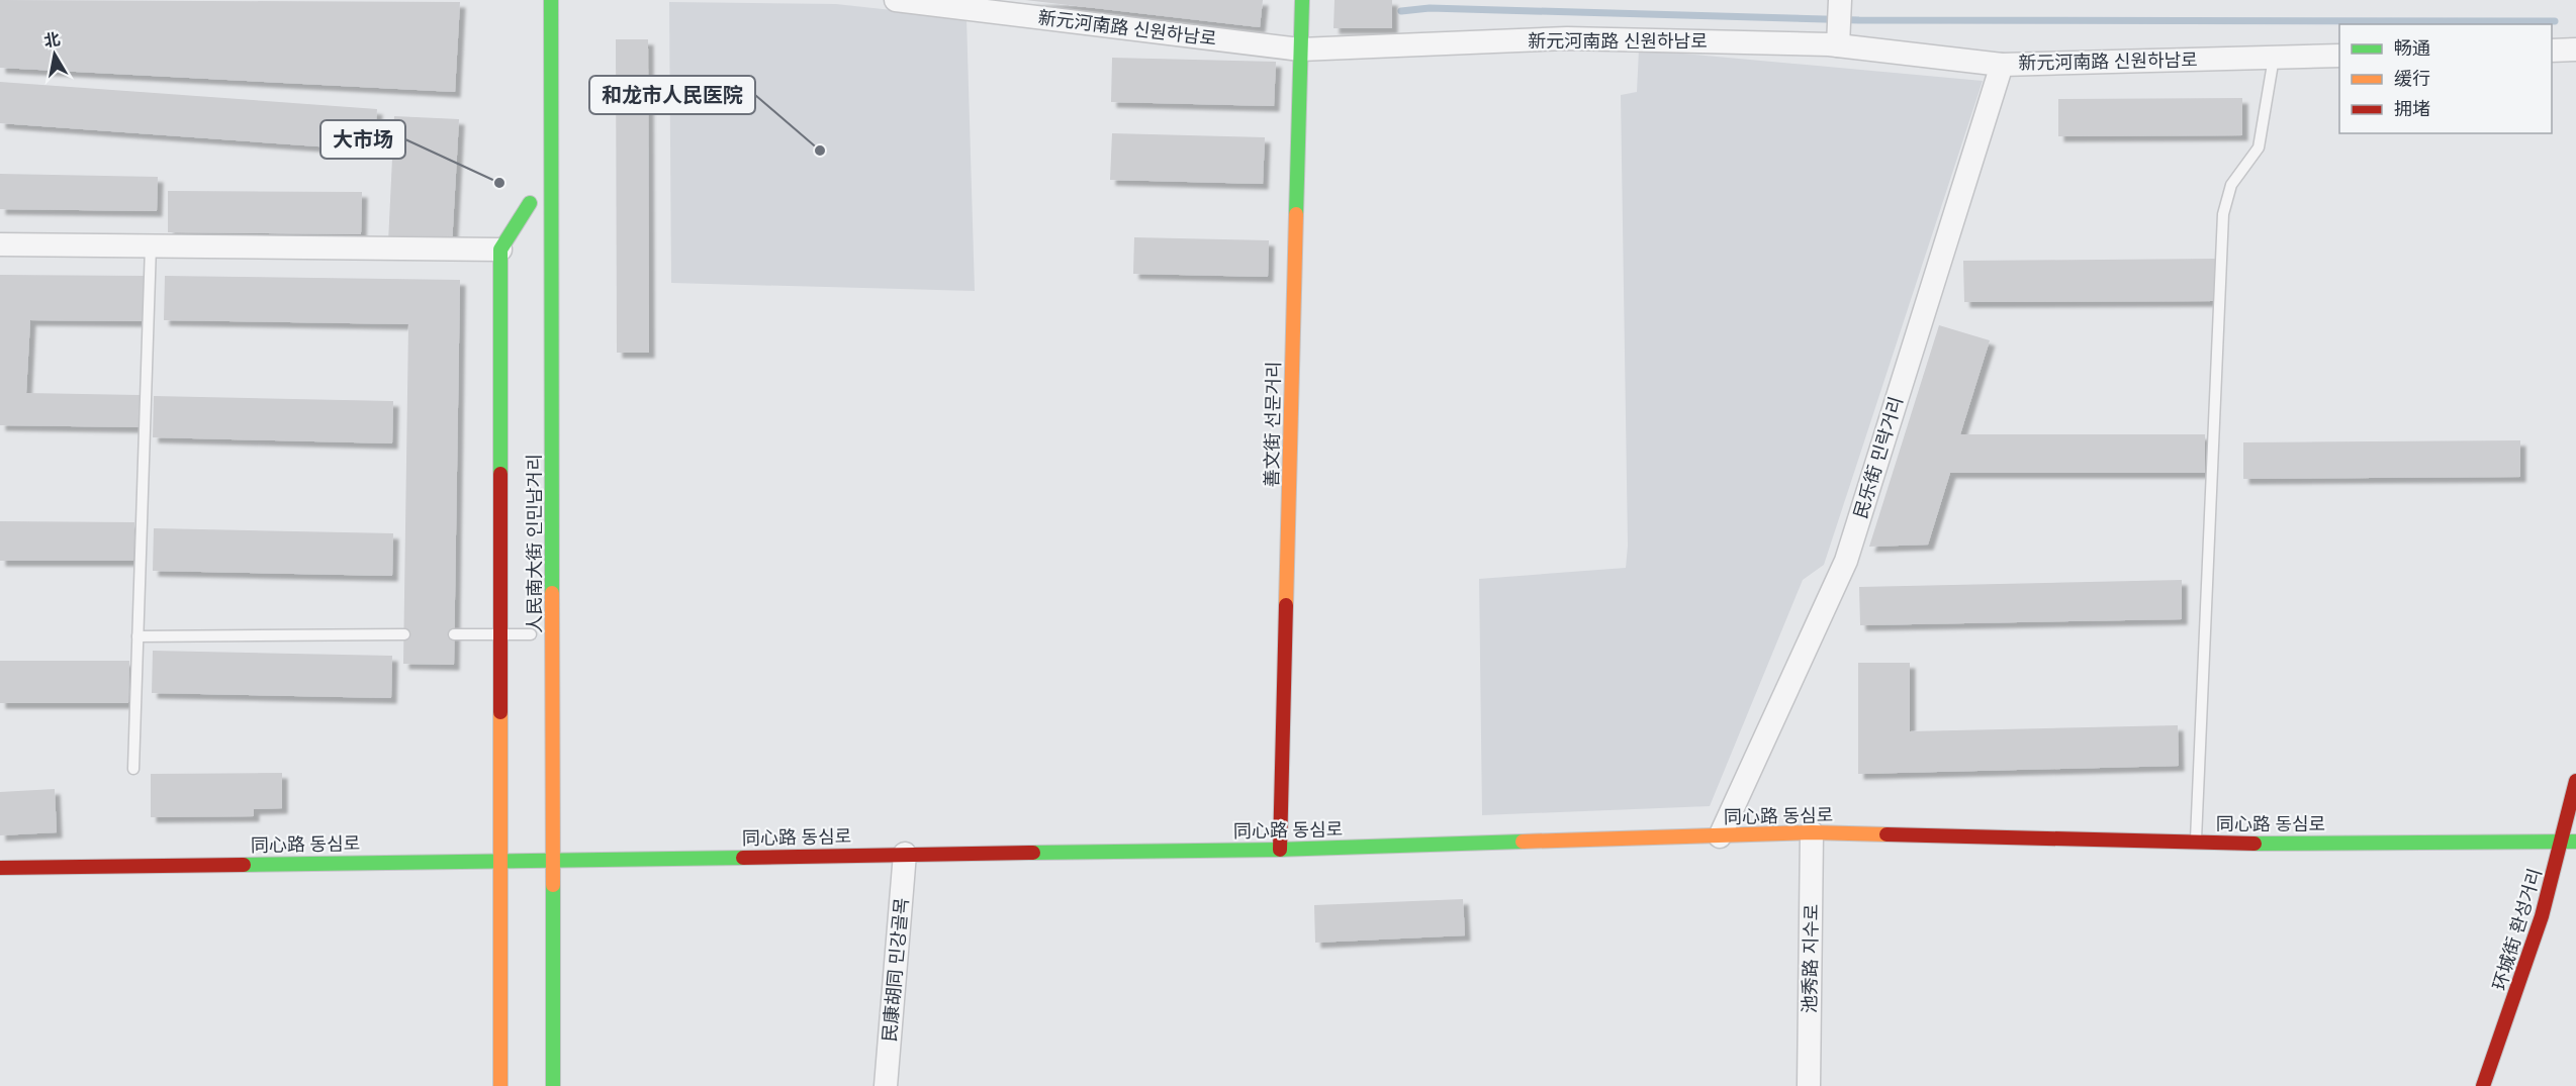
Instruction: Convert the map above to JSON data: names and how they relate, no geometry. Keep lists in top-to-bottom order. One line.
{"streets":{"main road":["善文街 선문거리","人民南大街 인민남거리","同心路 동심로","环城街 환성거리"],"street":["新元河南路 신원하남로","民乐街 민락거리","池秀路 지수로","民康胡同 민강골목"]},"crossings":[["新元河南路 신원하남로","善文街 선문거리"],["新元河南路 신원하남로","民乐街 민락거리"],["善文街 선문거리","同心路 동심로"],["民乐街 민락거리","同心路 동심로"],["人民南大街 인민남거리","同心路 동심로"],["同心路 동심로","环城街 환성거리"],["同心路 동심로","池秀路 지수로"],["同心路 동심로","民康胡同 민강골목"]],"places":["和龙市人民医院","大市场"],"legend":["畅通","缓行","拥堵"],"north":"top"}
